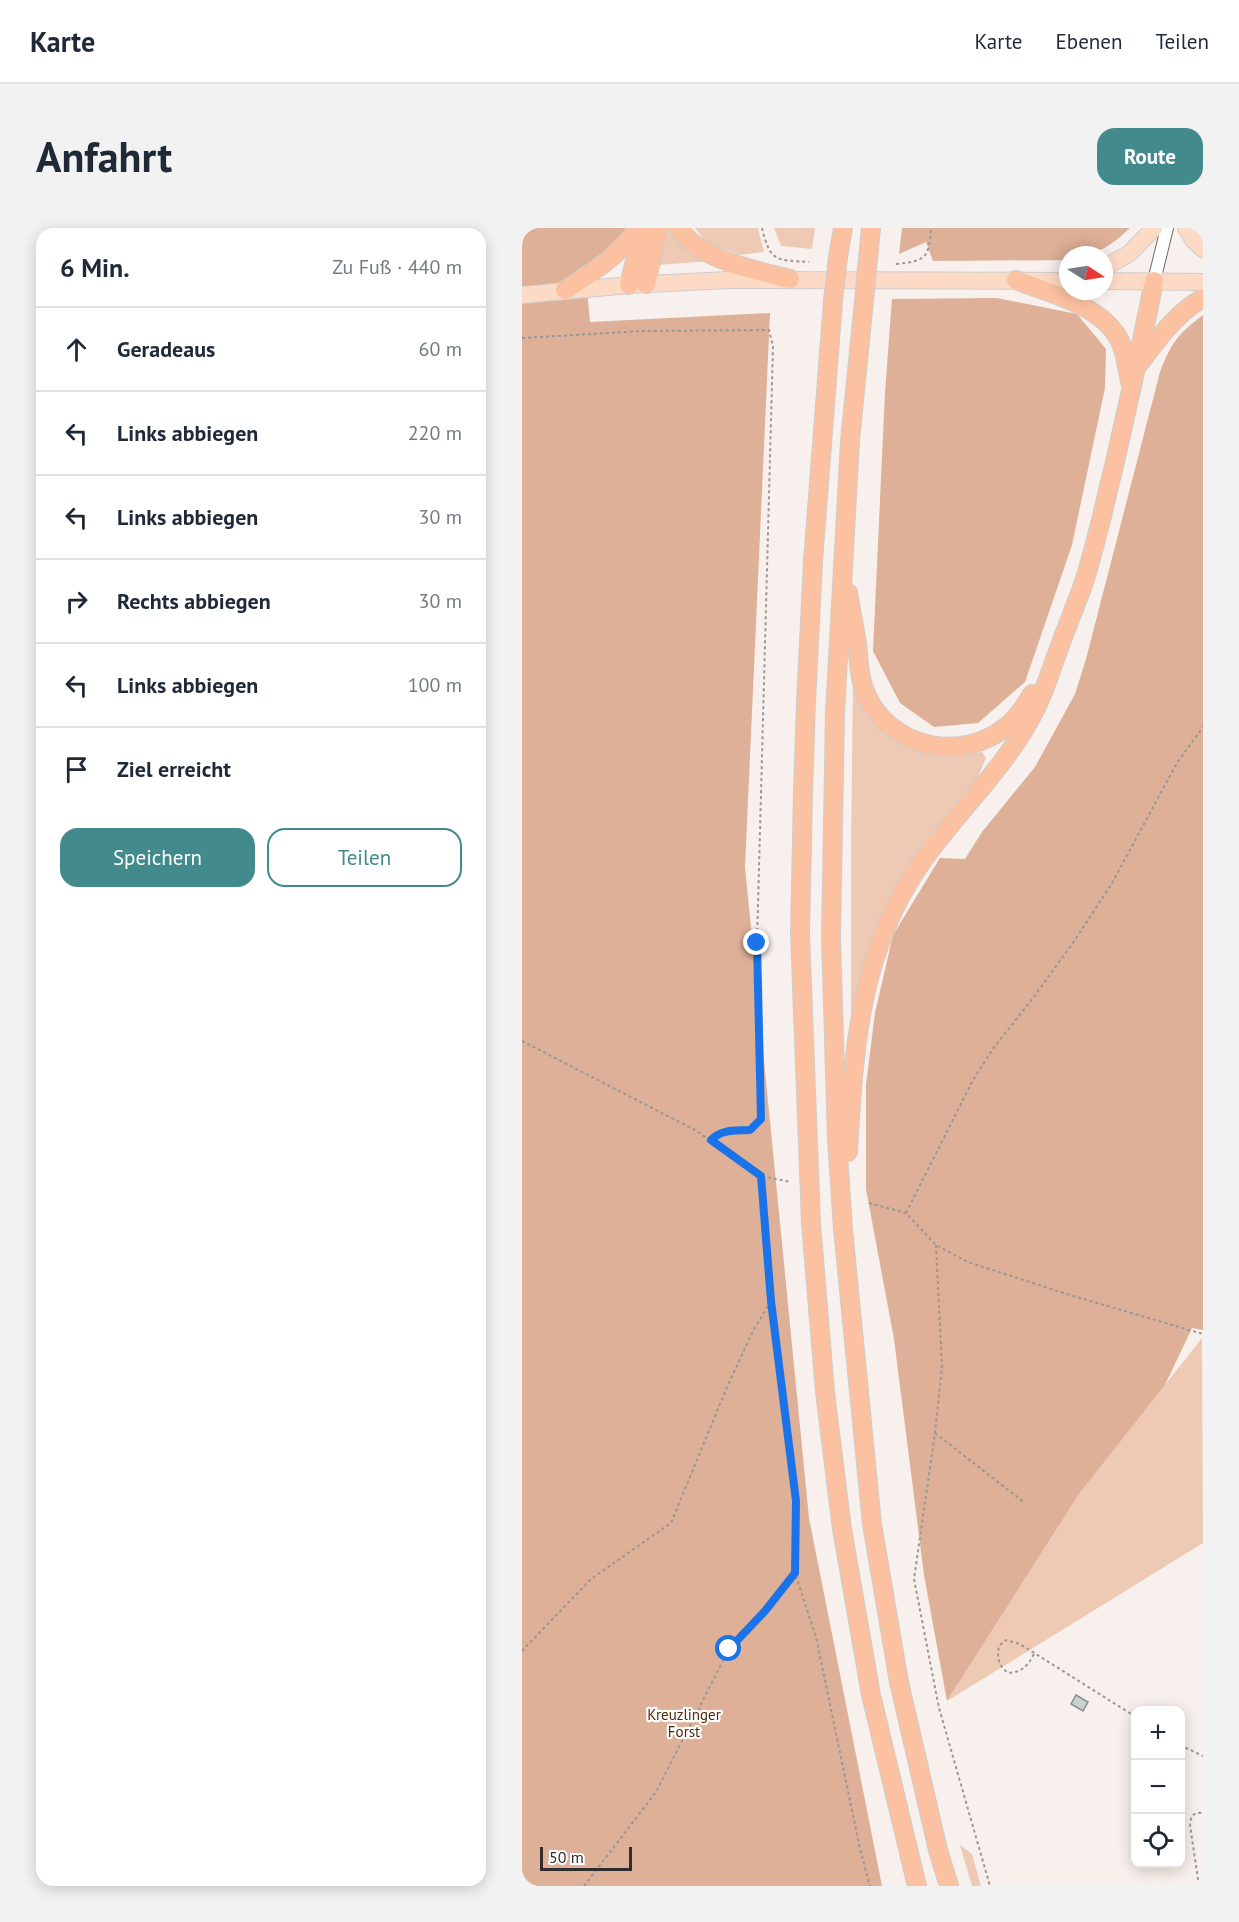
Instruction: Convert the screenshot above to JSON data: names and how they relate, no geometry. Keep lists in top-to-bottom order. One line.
{"parks":["Kreuzlinger Forst"],"scale_bar":"50 m","north":"right","page":{"header":"Karte","nav":["Karte","Ebenen","Teilen"],"buttons":["Route",["Speichern","Teilen"]],"title":"Anfahrt","heading":["6 Min.","Zu Fuß · 440 m"],"list":[["Geradeaus","60 m"],["Links abbiegen","220 m"],["Links abbiegen","30 m"],["Rechts abbiegen","30 m"],["Links abbiegen","100 m"],"Ziel erreicht"],"map_buttons":["+","−"],"scale":"50 m"}}
